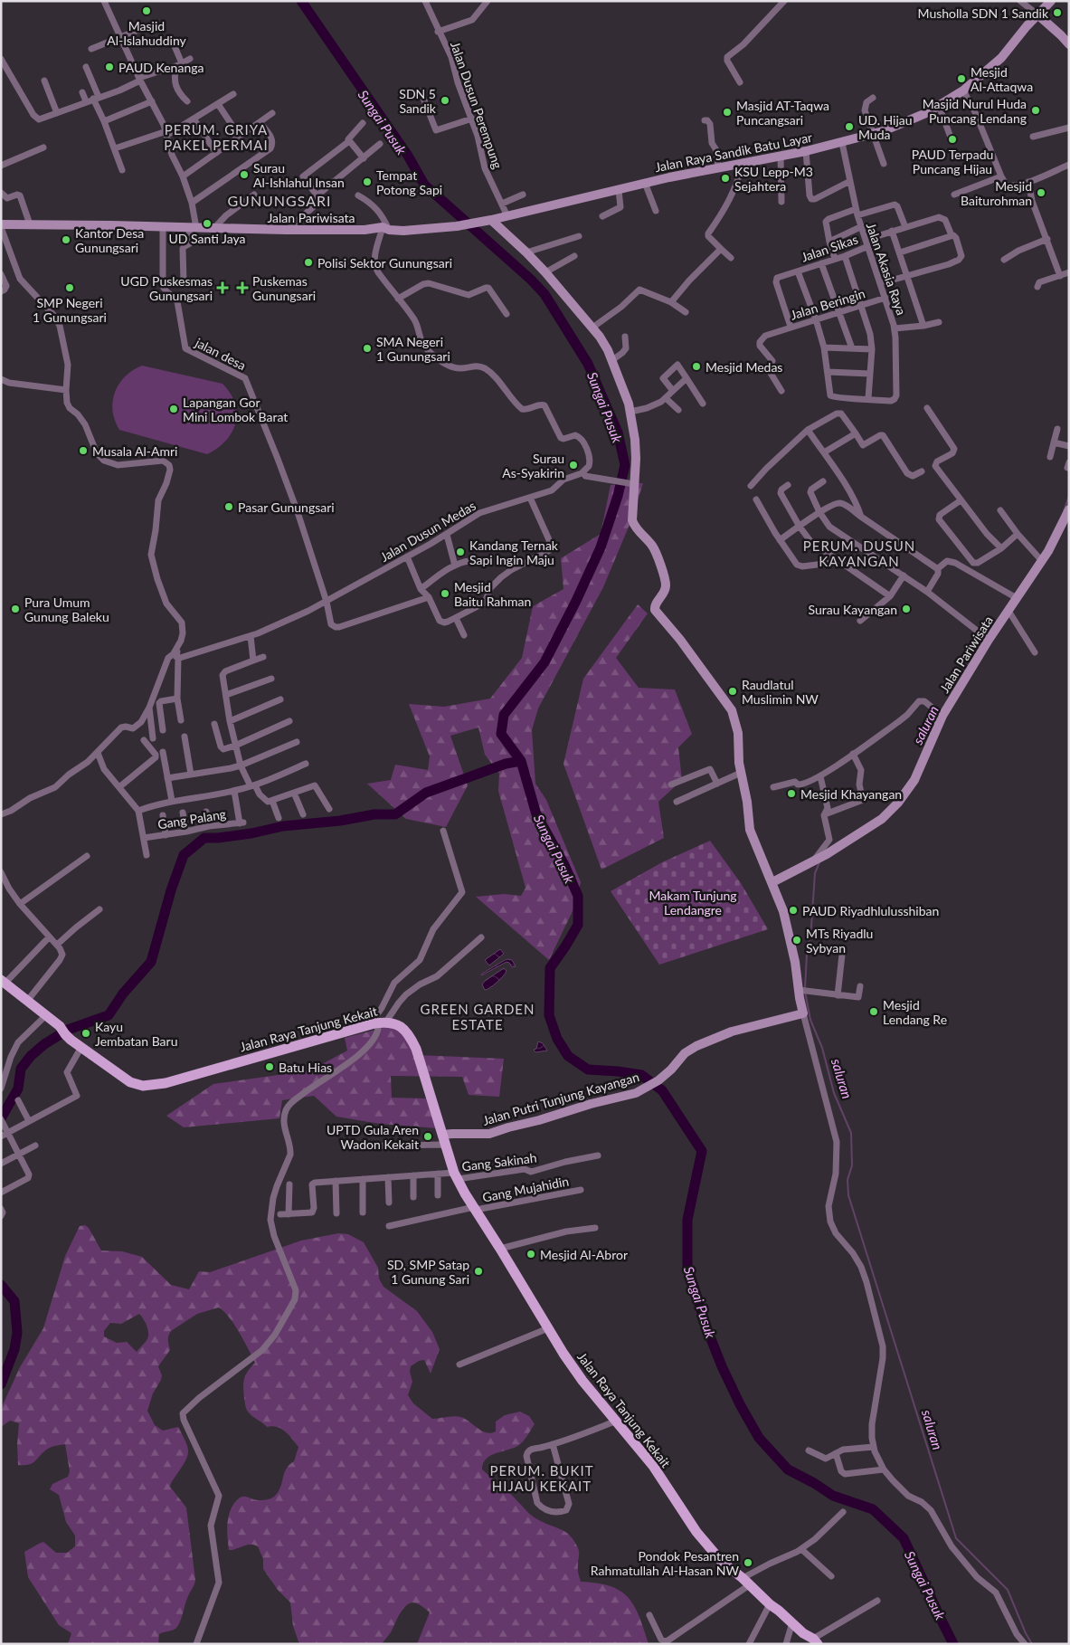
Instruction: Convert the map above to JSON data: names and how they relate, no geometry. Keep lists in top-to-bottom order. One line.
{"streets":{"main road":["Jalan Raya Tanjung Kekait"],"street":["Jalan Dusun Perempung","Jalan Raya Sandik Batu Layar","Jalan Pariwisata","Jalan Sikas","Jalan Akasia Raya","Jalan Beringin","jalan desa","Jalan Dusun Medas","Gang Palang","Jalan Putri Tunjung Kayangan","Gang Sakinah","Gang Mujahidin"]},"crossings":[["Jalan Dusun Perempung","Jalan Raya Sandik Batu Layar"],["Jalan Raya Sandik Batu Layar","Jalan Pariwisata"],["Jalan Raya Sandik Batu Layar","Jalan Akasia Raya"],["Jalan Pariwisata","jalan desa"],["Jalan Sikas","Jalan Akasia Raya"],["Jalan Sikas","Jalan Beringin"],["Jalan Akasia Raya","Jalan Beringin"],["jalan desa","Jalan Dusun Medas"],["Jalan Raya Tanjung Kekait","Jalan Putri Tunjung Kayangan"],["Jalan Raya Tanjung Kekait","Gang Sakinah"],["Jalan Raya Tanjung Kekait","Gang Mujahidin"]],"districts":["PERUM. GRIYA PAKEL PERMAI","GUNUNGSARI","PERUM. DUSUN KAYANGAN","GREEN GARDEN ESTATE","PERUM. BUKIT HIJAU KEKAIT"],"water":["Sungai Pusuk","saluran"],"parks":["Makam Tunjung Lendangre"],"places":{"other":["Masjid Al-Islahuddiny","Musholla SDN 1 Sandik","PAUD Kenanga","Mesjid Al-Attaqwa","SDN 5 Sandik","Masjid Nurul Huda Puncang Lendang","Masjid AT-Taqwa Puncangsari","UD. Hijau Muda","PAUD Terpadu Puncang Hijau","Surau Al-Ishlahul Insan","KSU Lepp-M3 Sejahtera","Tempat Potong Sapi","Mesjid Baiturohman","UD Santi Jaya","Kantor Desa Gunungsari","Polisi Sektor Gunungsari","SMP Negeri 1 Gunungsari","SMA Negeri 1 Gunungsari","Mesjid Medas","Lapangan Gor Mini Lombok Barat","Musala Al-Amri","Surau As-Syakirin","Pasar Gunungsari","Kandang Ternak Sapi Ingin Maju","Mesjid Baitu Rahman","Pura Umum Gunung Baleku","Surau Kayangan","Raudlatul Muslimin NW","Mesjid Khayangan","PAUD Riyadhlulusshiban","MTs Riyadlu Sybyan","Mesjid Lendang Re","Kayu Jembatan Baru","Batu Hias","UPTD Gula Aren Wadon Kekait","Mesjid Al-Abror","SD, SMP Satap 1 Gunung Sari","Pondok Pesantren Rahmatullah Al-Hasan NW"],"health":["UGD Puskesmas Gunungsari","Puskemas Gunungsari"]}}
